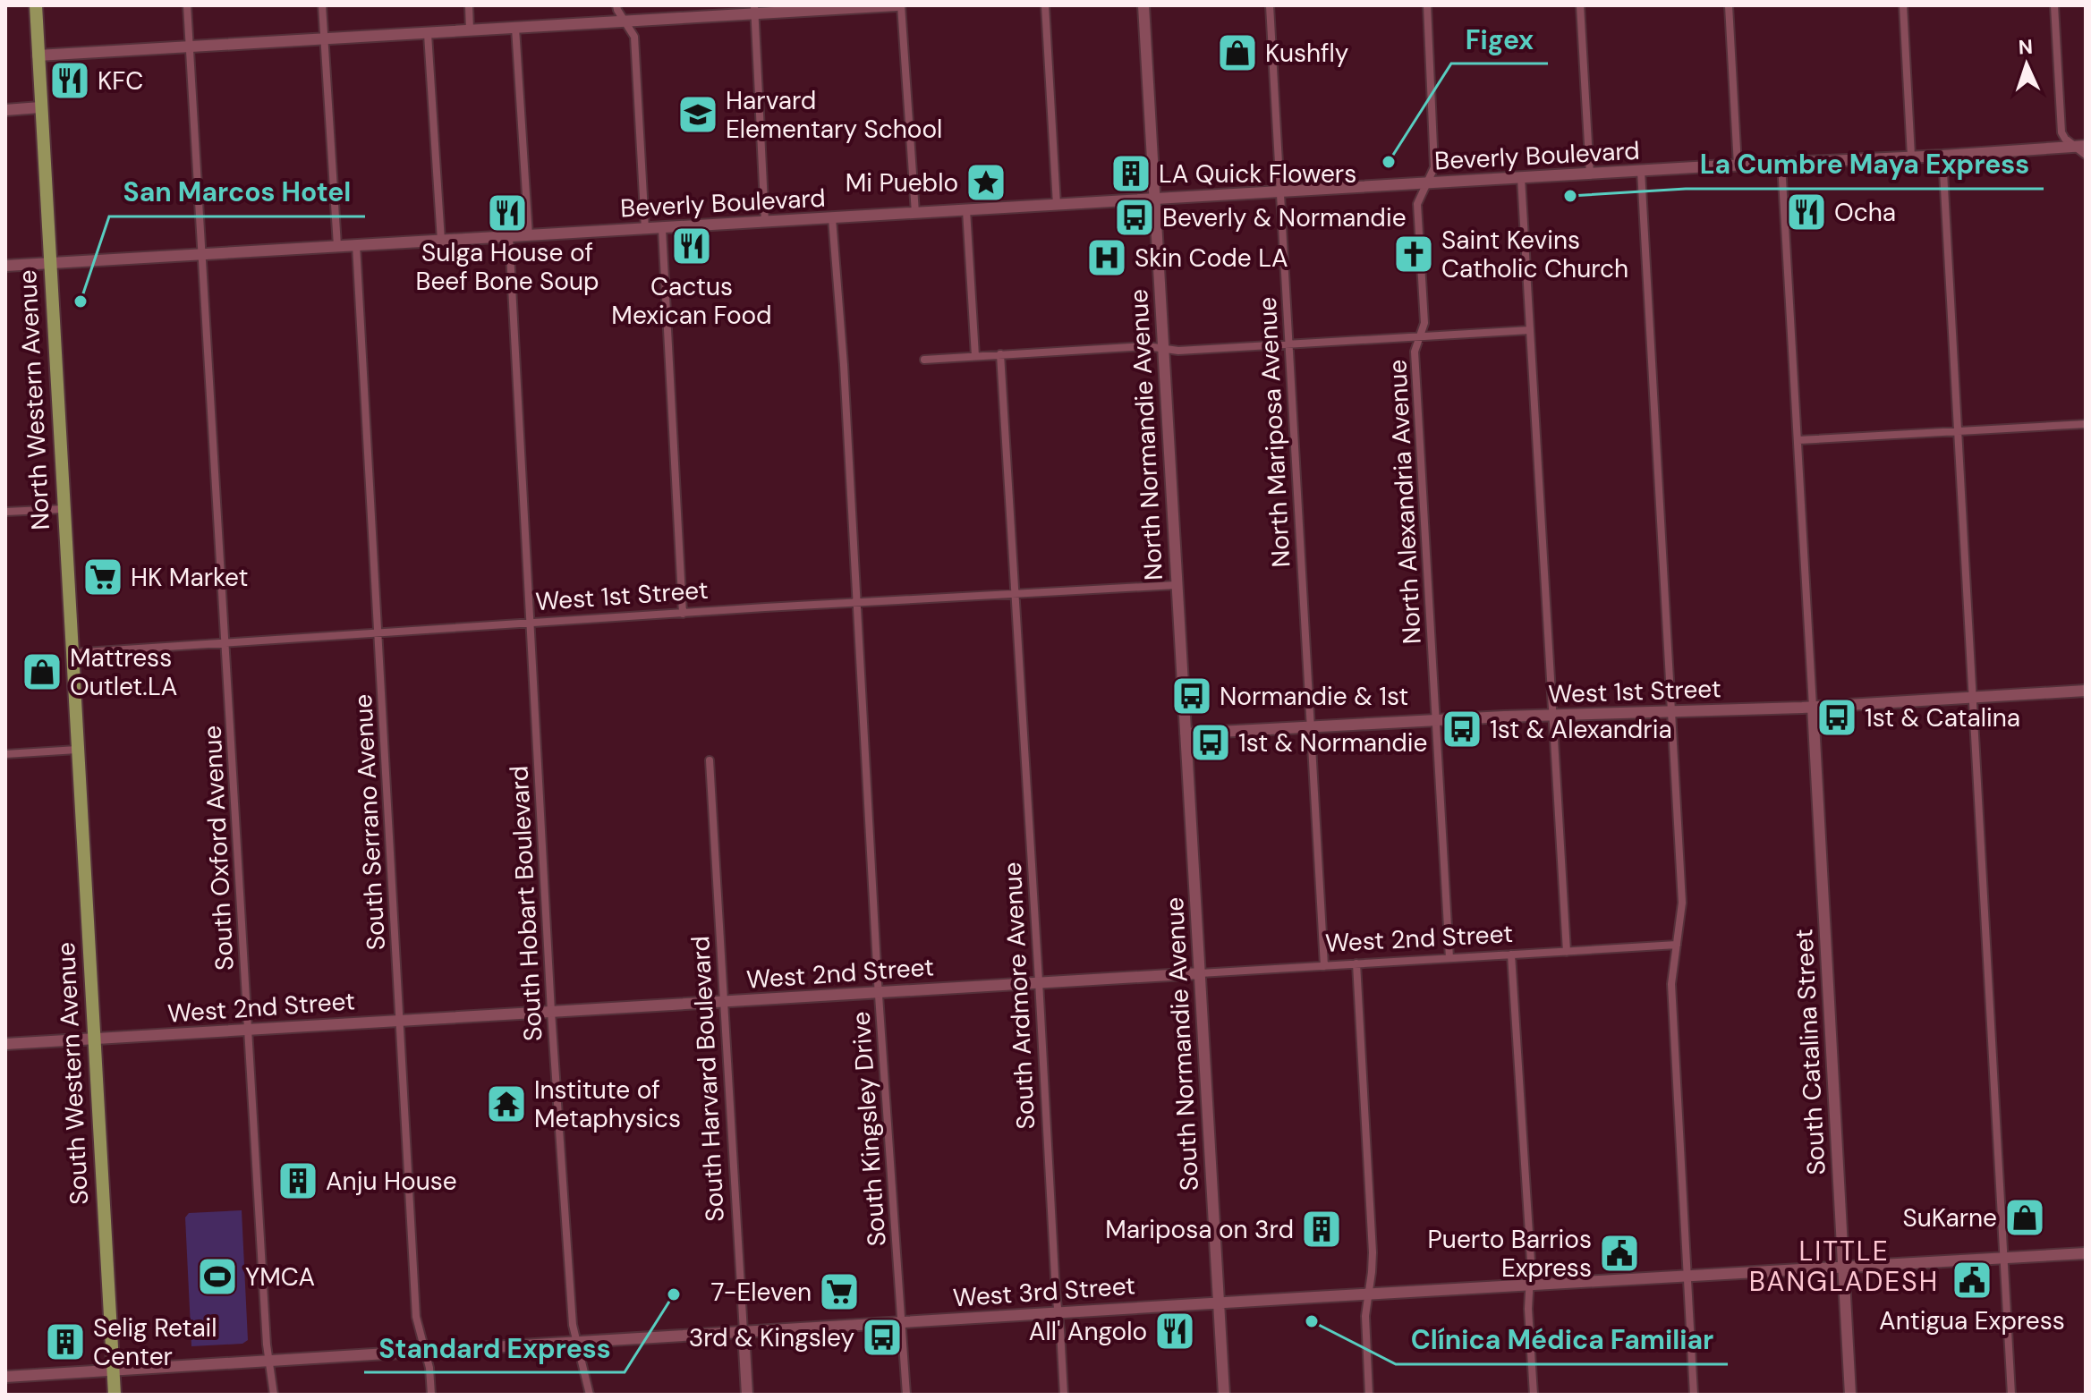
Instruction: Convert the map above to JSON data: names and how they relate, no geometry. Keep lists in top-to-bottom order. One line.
{"streets":{"main road":["Beverly Boulevard","North Western Avenue","North Normandie Avenue","West 1st Street","West 2nd Street","South Normandie Avenue","South Catalina Street","South Western Avenue","South Harvard Boulevard","West 3rd Street"],"street":["North Mariposa Avenue","North Alexandria Avenue","South Serrano Avenue","South Oxford Avenue","South Hobart Boulevard","South Ardmore Avenue","South Kingsley Drive"]},"crossings":[["Beverly Boulevard","North Western Avenue"],["Beverly Boulevard","North Mariposa Avenue"],["Beverly Boulevard","North Normandie Avenue"],["Beverly Boulevard","North Alexandria Avenue"],["Beverly Boulevard","South Serrano Avenue"],["Beverly Boulevard","South Oxford Avenue"],["Beverly Boulevard","South Hobart Boulevard"],["Beverly Boulevard","South Kingsley Drive"],["North Western Avenue","West 1st Street"],["North Western Avenue","South Western Avenue"],["North Mariposa Avenue","West 1st Street"],["North Mariposa Avenue","West 2nd Street"],["North Normandie Avenue","West 1st Street"],["North Normandie Avenue","South Normandie Avenue"],["North Alexandria Avenue","West 1st Street"],["North Alexandria Avenue","West 2nd Street"],["West 1st Street","South Serrano Avenue"],["West 1st Street","South Oxford Avenue"],["West 1st Street","South Hobart Boulevard"],["West 1st Street","South Ardmore Avenue"],["West 1st Street","South Normandie Avenue"],["West 1st Street","South Catalina Street"],["West 1st Street","South Kingsley Drive"],["South Serrano Avenue","West 2nd Street"],["South Serrano Avenue","West 3rd Street"],["South Oxford Avenue","West 2nd Street"],["South Oxford Avenue","West 3rd Street"],["South Hobart Boulevard","West 2nd Street"],["South Hobart Boulevard","West 3rd Street"],["West 2nd Street","South Ardmore Avenue"],["West 2nd Street","South Normandie Avenue"],["West 2nd Street","South Western Avenue"],["West 2nd Street","South Harvard Boulevard"],["West 2nd Street","South Kingsley Drive"],["South Ardmore Avenue","West 3rd Street"],["South Normandie Avenue","West 3rd Street"],["South Catalina Street","West 3rd Street"],["South Western Avenue","West 3rd Street"],["South Harvard Boulevard","West 3rd Street"],["South Kingsley Drive","West 3rd Street"]],"districts":["LITTLE BANGLADESH"],"places":{"shop":["Kushfly","Mattress Outlet.LA","SuKarne"],"restaurant":["KFC","Ocha","Sulga House of Beef Bone Soup","Cactus Mexican Food","All' Angolo"],"school or university":["Harvard Elementary School"],"other":["Figex","La Cumbre Maya Express","San Marcos Hotel","Standard Express","Clínica Médica Familiar"],"building":["LA Quick Flowers","Anju House","Mariposa on 3rd","Selig Retail Center"],"place":["Mi Pueblo"],"bus stop":["Beverly & Normandie","Normandie & 1st","1st & Catalina","1st & Alexandria","1st & Normandie","3rd & Kingsley"],"church":["Saint Kevins Catholic Church"],"hospital":["Skin Code LA"],"supermarket":["HK Market","7-Eleven"],"temple":["Institute of Metaphysics"],"public building":["Puerto Barrios Express","Antigua Express"],"sports":["YMCA"]},"north":"top"}
